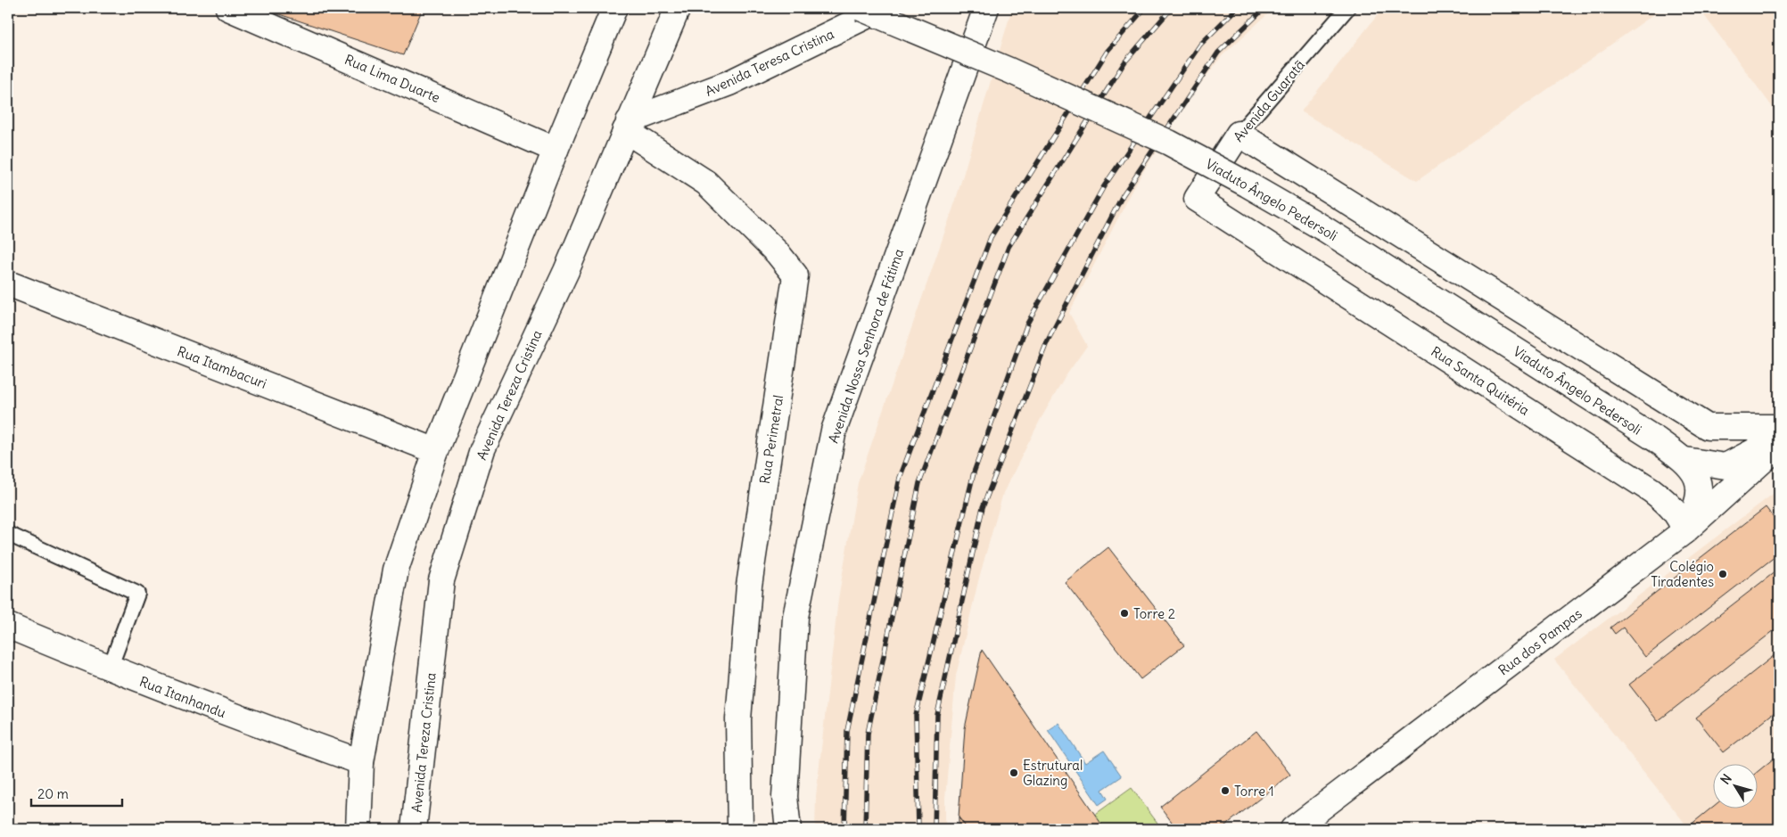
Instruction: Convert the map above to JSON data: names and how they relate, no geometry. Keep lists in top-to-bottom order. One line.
{"streets":{"main road":["Avenida Teresa Cristina","Rua Lima Duarte","Avenida Guaratã","Viaduto Ângelo Pedersoli","Avenida Nossa Senhora de Fátima","Rua Itambacuri","Rua Santa Quitéria","Avenida Tereza Cristina","Rua Perimetral","Rua dos Pampas","Rua Itanhandu"]},"crossings":[["Avenida Teresa Cristina","Avenida Tereza Cristina"],["Avenida Teresa Cristina","Rua Perimetral"],["Avenida Guaratã","Rua Santa Quitéria"],["Rua Santa Quitéria","Rua dos Pampas"],["Avenida Tereza Cristina","Rua Perimetral"]],"places":["Colégio Tiradentes","Torre 2","Estrutural Glazing","Torre 1"],"scale_bar":"20 m","north":"top left"}
